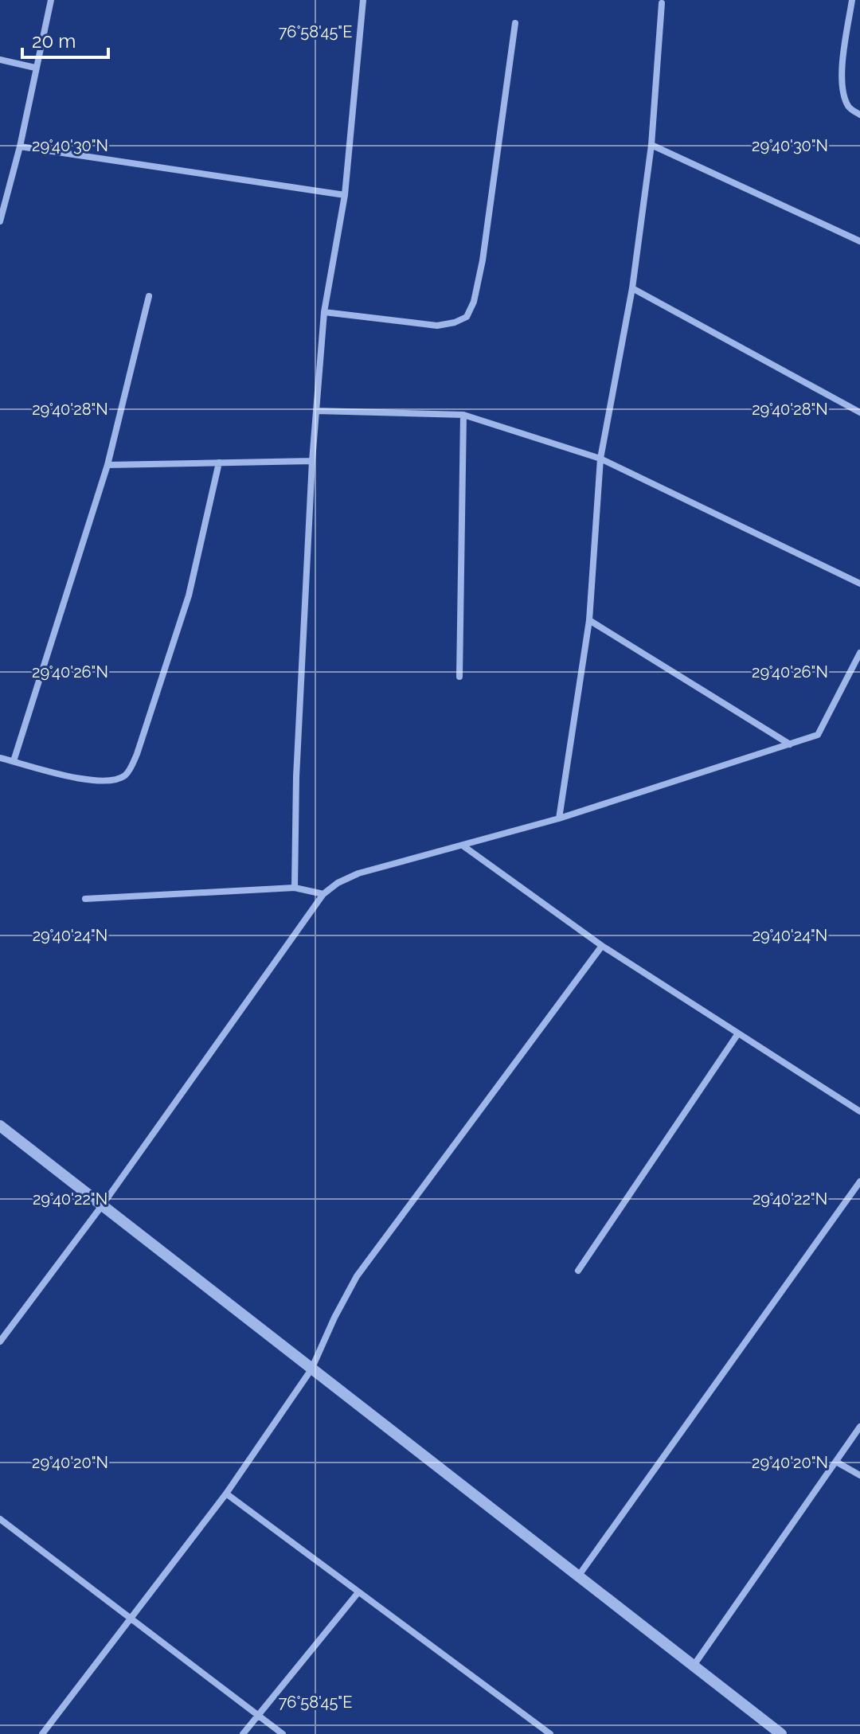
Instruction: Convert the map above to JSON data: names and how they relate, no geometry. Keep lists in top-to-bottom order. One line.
{"scale_bar":"20 m","coordinates":["76°58'45\"E","29°40'30\"N","29°40'28\"N","29°40'26\"N","29°40'24\"N","29°40'22\"N","29°40'20\"N"]}
